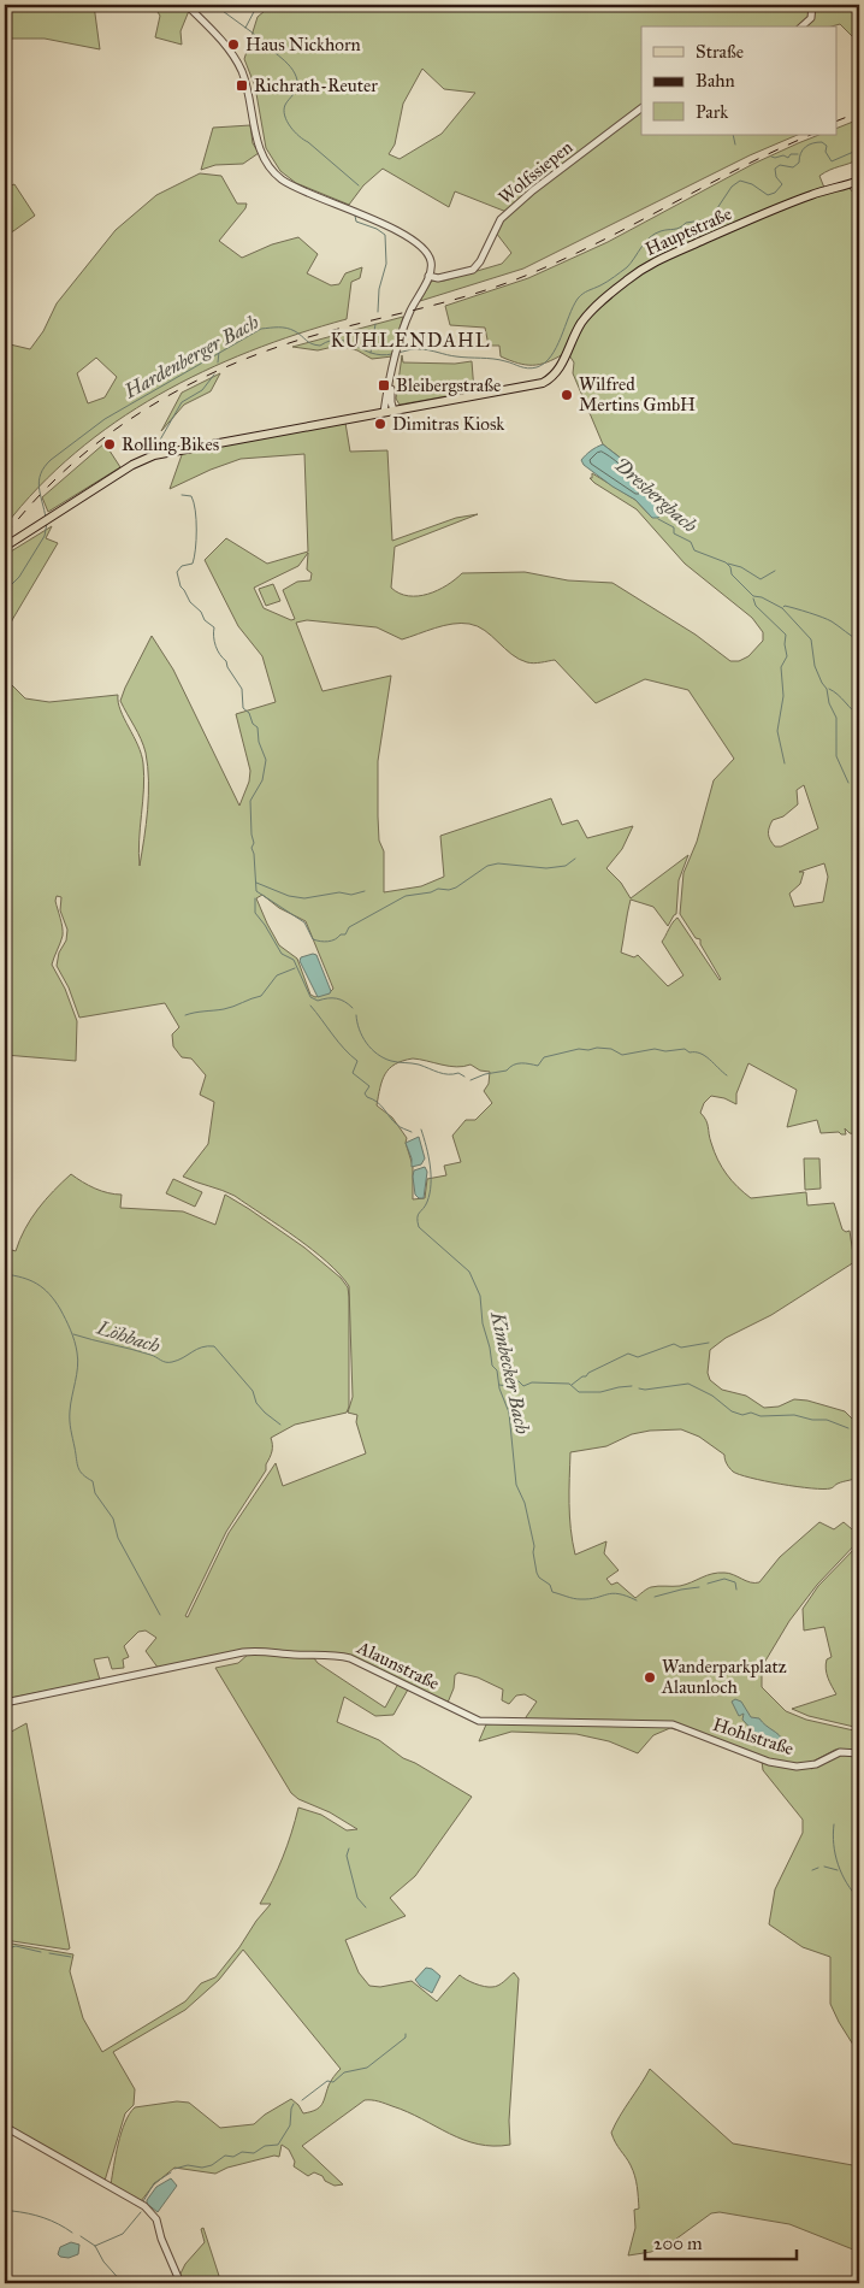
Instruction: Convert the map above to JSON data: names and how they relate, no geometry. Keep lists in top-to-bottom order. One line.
{"streets":{"main road":["Hauptstraße"],"street":["Wolfssiepen","Alaunstraße","Hohlstraße"]},"crossings":[["Alaunstraße","Hohlstraße"]],"districts":["KUHLENDAHL"],"water":["Hardenberger Bach","Dresbergbach","Löhbach","Kimbecker Bach"],"places":{"other":["Haus Nickhorn","Wilfred Mertins GmbH","Dimitras Kiosk","Rolling Bikes","Wanderparkplatz Alaunloch"],"transit":["Richrath-Reuter","Bleibergstraße"]},"legend":["Straße","Bahn","Park"],"scale_bar":"200 m"}
